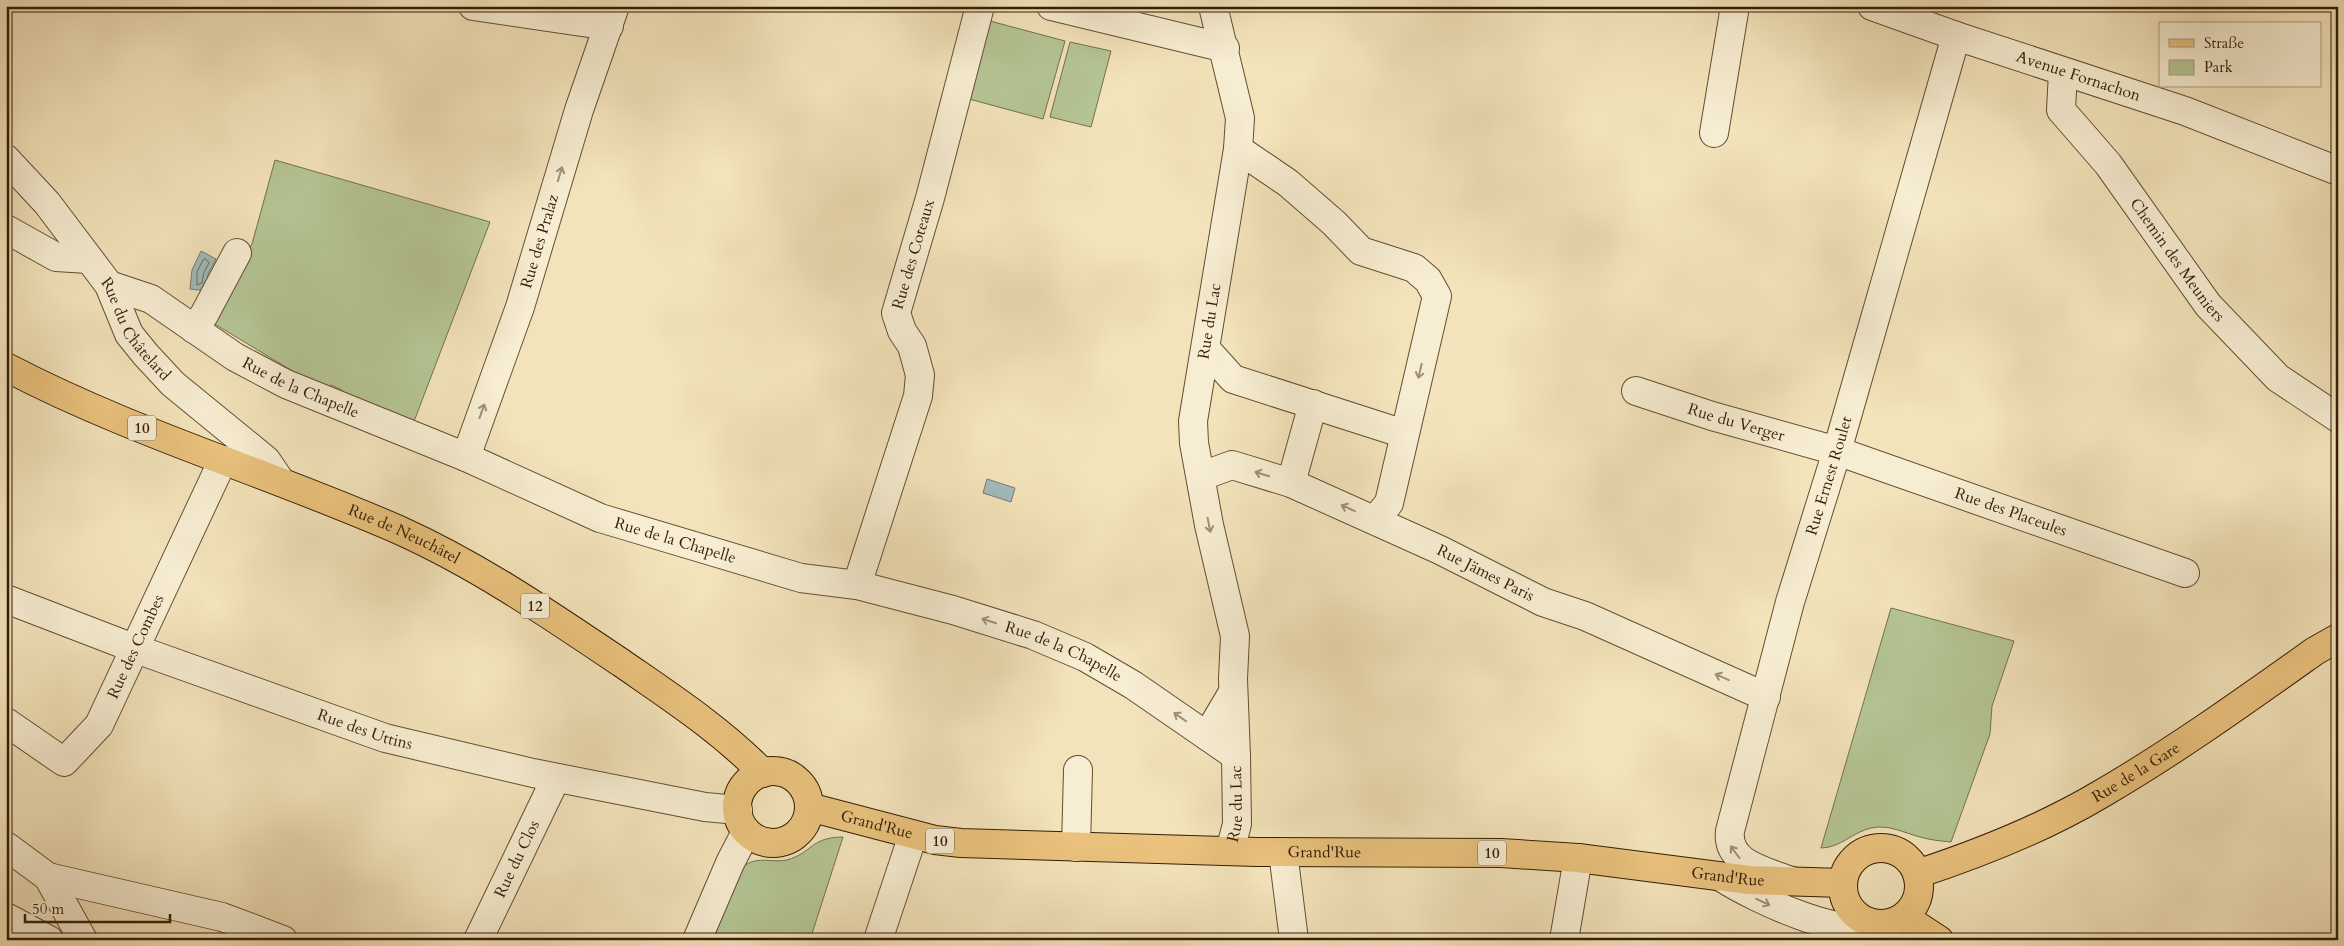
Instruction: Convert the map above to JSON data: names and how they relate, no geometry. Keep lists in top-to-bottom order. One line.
{"streets":{"main road":["10","Rue de Neuchâtel","12","Rue de la Gare","Grand'Rue"],"street":["Avenue Fornachon","Rue des Pralaz","Rue des Coteaux","Chemin des Meuniers","Rue du Lac","Rue du Châtelard","Rue de la Chapelle","Rue du Verger","Rue Ernest Roulet","Rue des Placeules","Rue Jämes Paris","Rue des Combes","Rue des Uttins","Rue du Clos"]},"crossings":[["Avenue Fornachon","Chemin des Meuniers"],["Avenue Fornachon","Rue Ernest Roulet"],["Rue des Pralaz","Rue de la Chapelle"],["Rue des Coteaux","Rue de la Chapelle"],["Rue du Lac","Rue de la Chapelle"],["Rue du Lac","Rue Jämes Paris"],["Rue du Lac","Grand'Rue"],["Rue du Châtelard","Rue de la Chapelle"],["Rue du Châtelard","Rue de Neuchâtel"],["Rue du Verger","Rue Ernest Roulet"],["Rue du Verger","Rue des Placeules"],["Rue Ernest Roulet","Rue des Placeules"],["Rue Ernest Roulet","Rue Jämes Paris"],["Rue Ernest Roulet","Grand'Rue"],["Rue de Neuchâtel","Rue des Combes"],["Rue de Neuchâtel","Rue des Uttins"],["Rue de Neuchâtel","Grand'Rue"],["Rue des Combes","Rue des Uttins"],["Rue des Uttins","Grand'Rue"],["Rue des Uttins","Rue du Clos"],["Rue de la Gare","Grand'Rue"]],"one_way":["Rue des Pralaz"],"legend":["Straße","Park"],"scale_bar":"50 m"}
